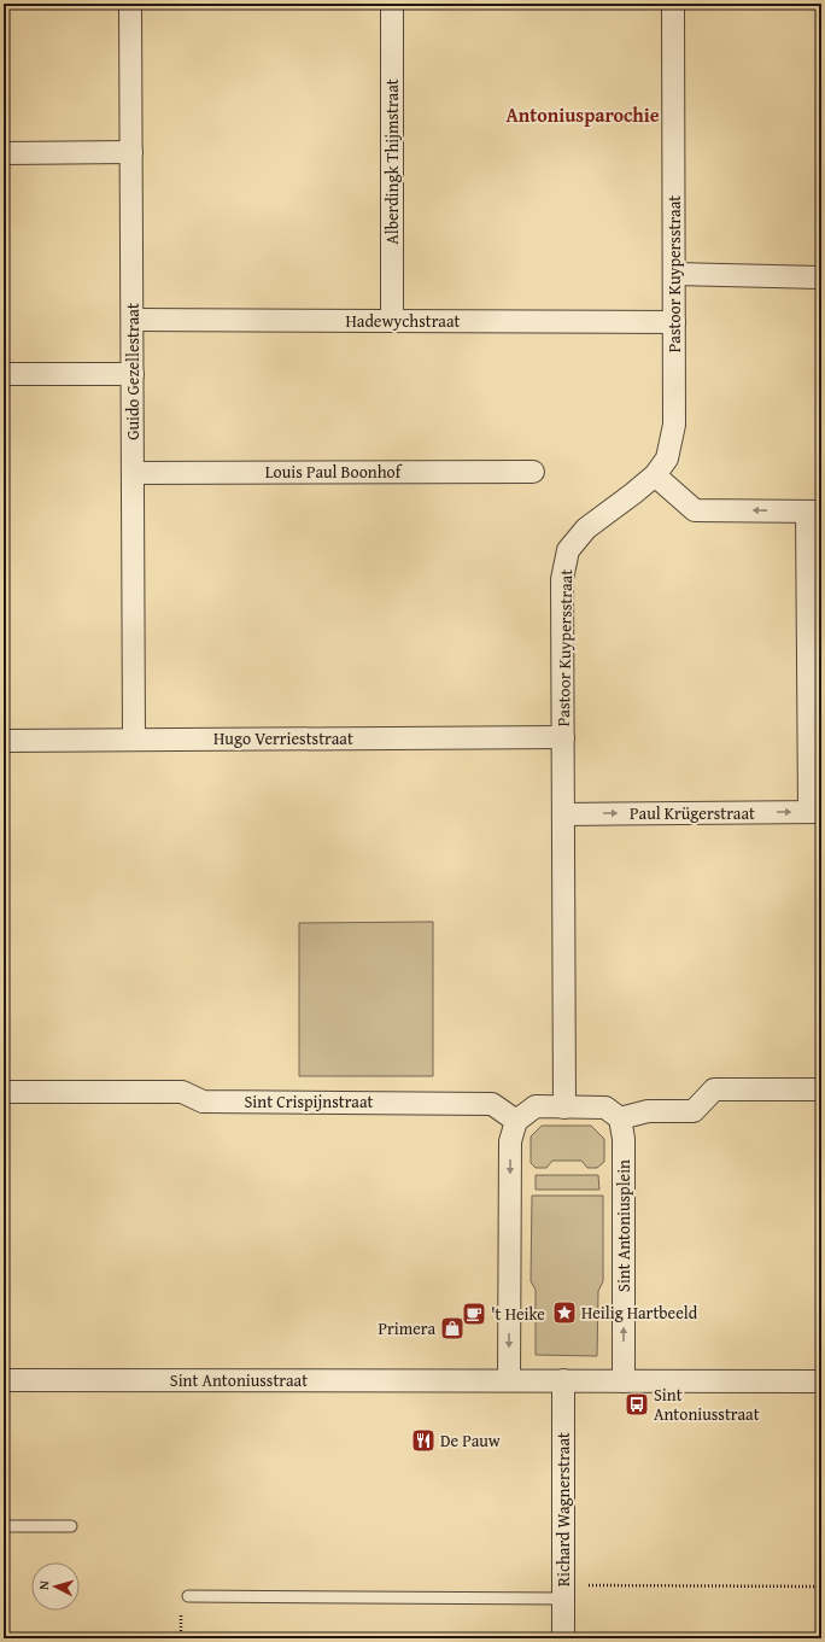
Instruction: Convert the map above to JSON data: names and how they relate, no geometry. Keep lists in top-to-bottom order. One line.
{"streets":{"street":["Alberdingk Thijmstraat","Pastoor Kuypersstraat","Hadewychstraat","Guido Gezellestraat","Louis Paul Boonhof","Hugo Verrieststraat","Paul Krügerstraat","Sint Crispijnstraat","Sint Antoniusplein","Sint Antoniusstraat","Richard Wagnerstraat"]},"crossings":[["Alberdingk Thijmstraat","Hadewychstraat"],["Pastoor Kuypersstraat","Hadewychstraat"],["Pastoor Kuypersstraat","Hugo Verrieststraat"],["Pastoor Kuypersstraat","Paul Krügerstraat"],["Hadewychstraat","Guido Gezellestraat"],["Guido Gezellestraat","Louis Paul Boonhof"],["Guido Gezellestraat","Hugo Verrieststraat"],["Sint Antoniusplein","Sint Antoniusstraat"],["Sint Antoniusstraat","Richard Wagnerstraat"]],"one_way":["Paul Krügerstraat"],"districts":["Antoniusparochie"],"places":{"place":["Heilig Hartbeeld"],"cafe":["'t Heike"],"shop":["Primera"],"bus stop":["Sint Antoniusstraat"],"restaurant":["De Pauw"]},"north":"left"}
